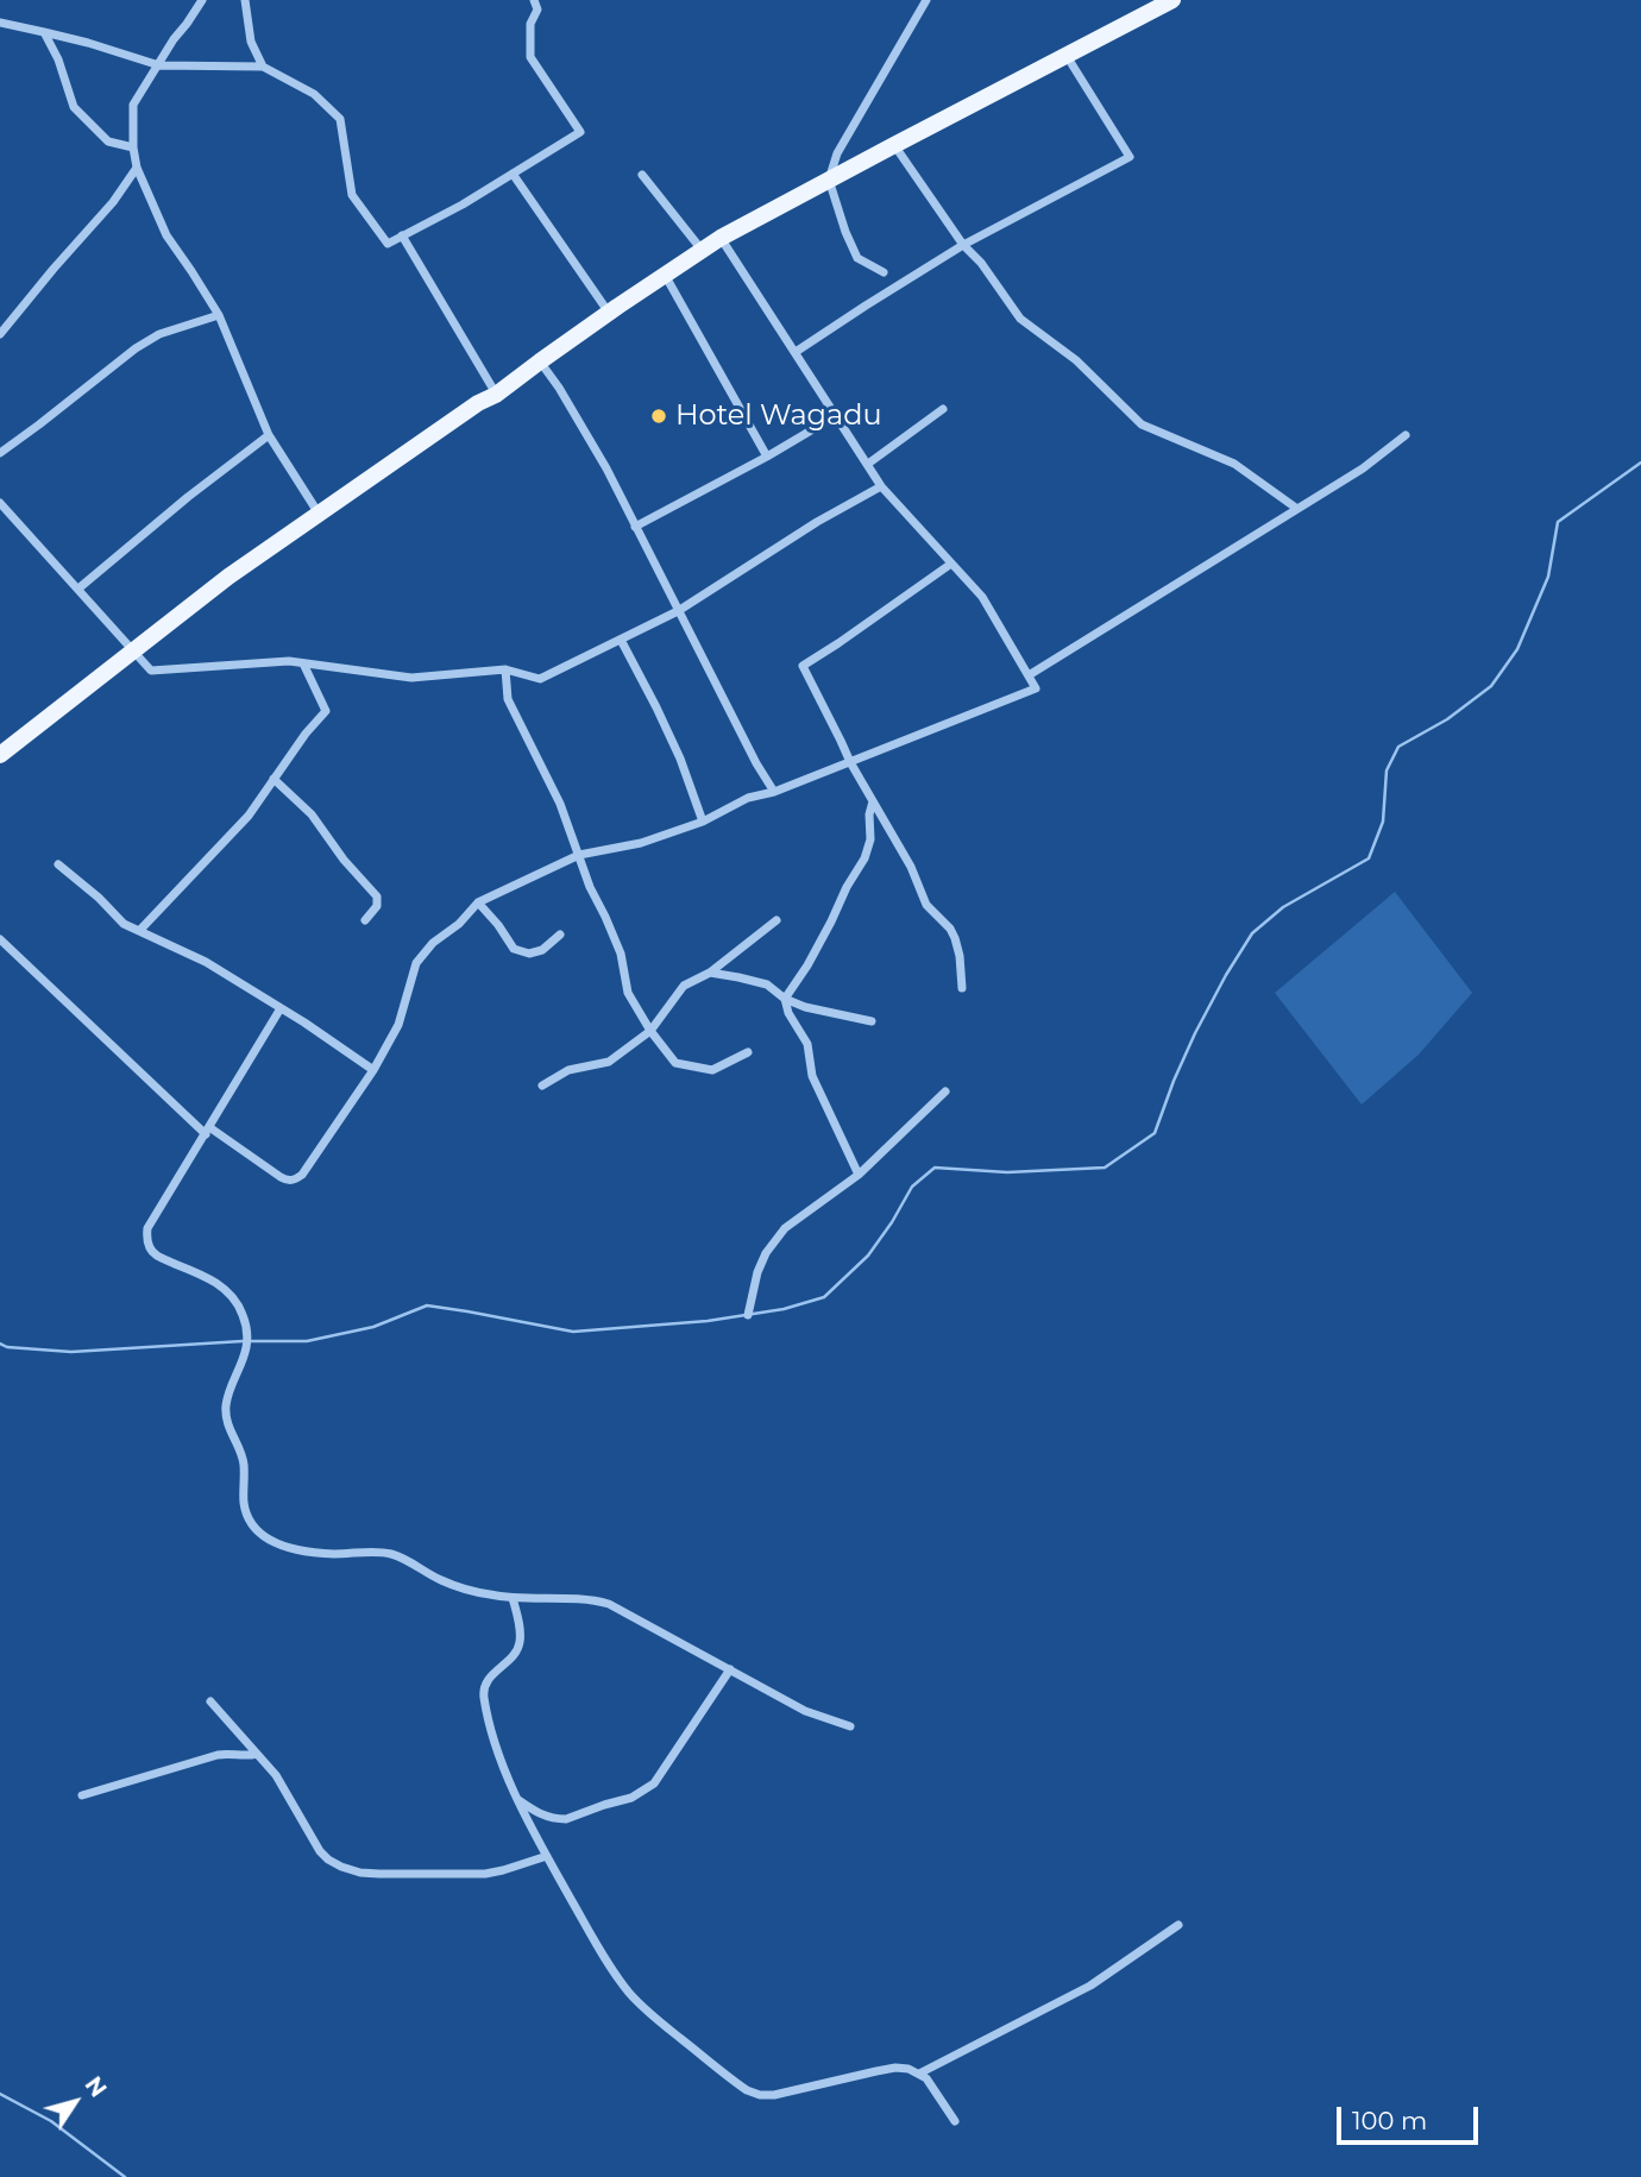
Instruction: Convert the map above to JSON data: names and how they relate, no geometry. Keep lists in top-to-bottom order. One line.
{"places":["Hotel Wagadu"],"scale_bar":"100 m","north":"top right"}
